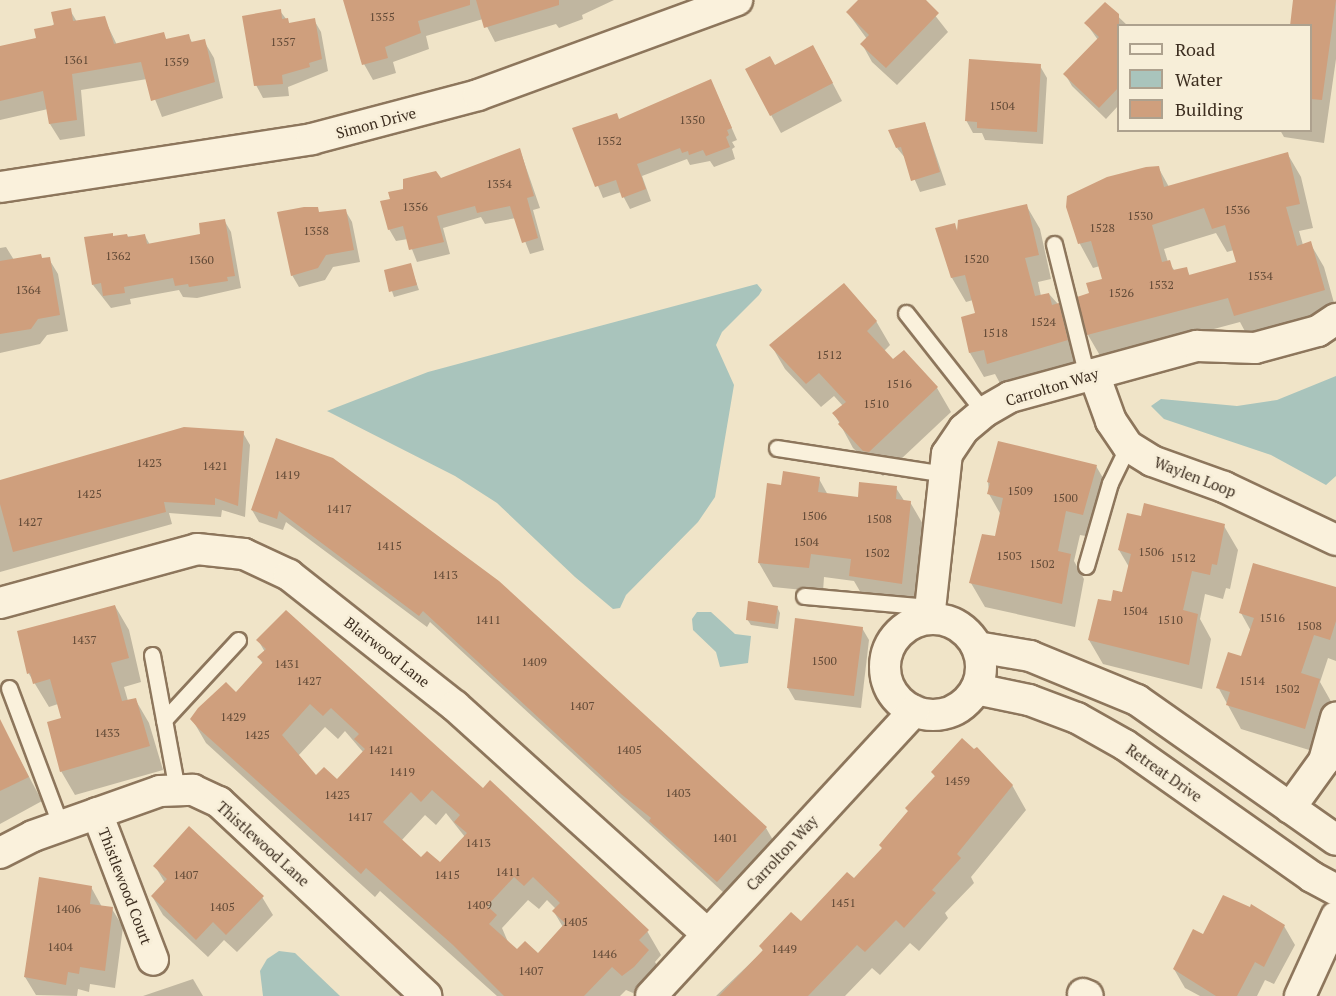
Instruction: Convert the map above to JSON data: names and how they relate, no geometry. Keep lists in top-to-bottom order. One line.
{"streets":{"street":["Simon Drive","Carrolton Way","Waylen Loop","Blairwood Lane","Retreat Drive","Thistlewood Lane","Thistlewood Court"]},"crossings":[["Carrolton Way","Waylen Loop"],["Carrolton Way","Blairwood Lane"],["Carrolton Way","Retreat Drive"],["Thistlewood Lane","Thistlewood Court"]],"house_numbers":["1355","1357","1361","1359","1504","1350","1352","1354","1356","1536","1530","1528","1358","1362","1520","1360","1534","1532","1364","1526","1524","1518","1512","1516","1510","1423","1421","1419","1509","1425","1500","1417","1506","1508","1427","1504","1415","1506","1502","1503","1512","1502","1413","1504","1516","1411","1510","1508","1437","1500","1409","1431","1427","1514","1502","1407","1429","1433","1425","1421","1405","1419","1459","1403","1423","1417","1401","1413","1411","1407","1415","1451","1409","1405","1406","1405","1404","1449","1446","1407"],"legend":["Road","Water","Building"]}
